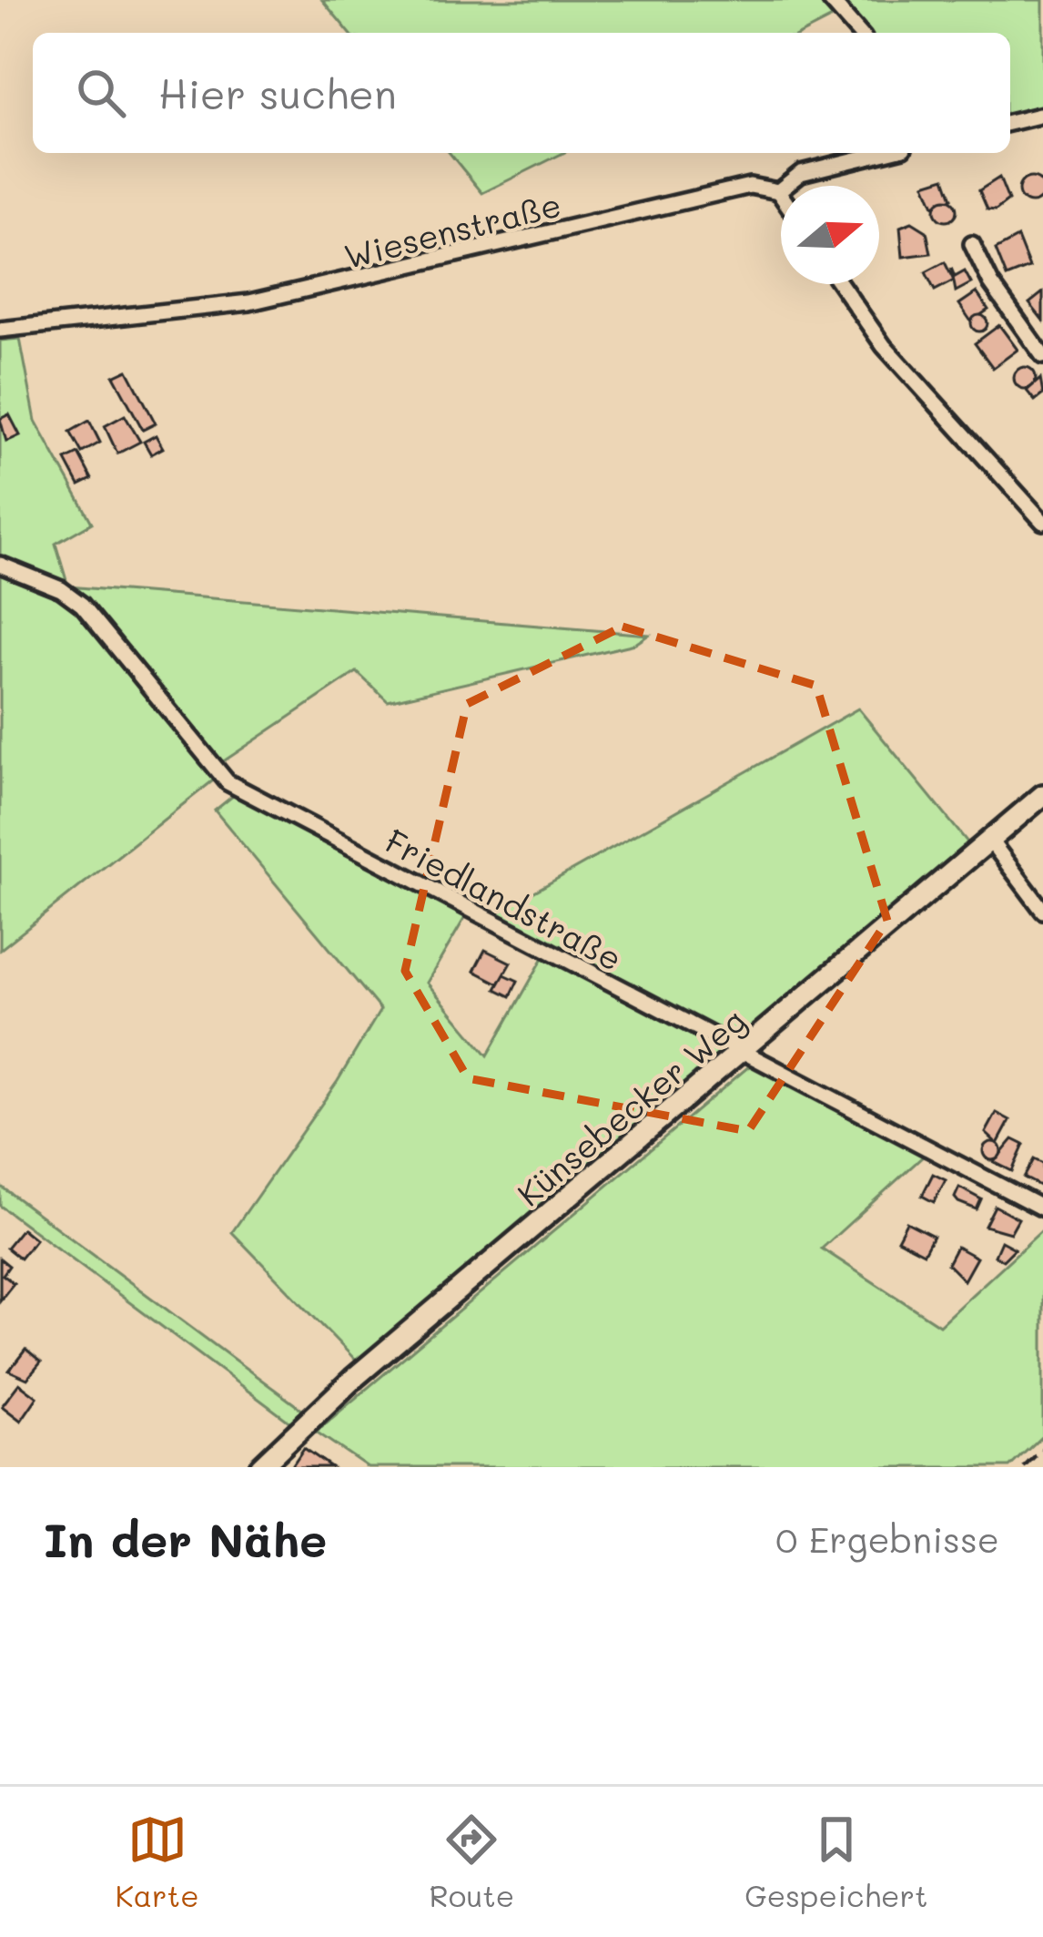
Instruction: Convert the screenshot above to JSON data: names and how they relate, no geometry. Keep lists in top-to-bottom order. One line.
{"streets":{"street":["Wiesenstraße","Friedlandstraße","Künsebecker Weg"]},"crossings":[["Friedlandstraße","Künsebecker Weg"]],"north":"right","page":{"search":"Hier suchen","heading":["In der Nähe","0 Ergebnisse"],"nav":["Karte","Route","Gespeichert"]}}
